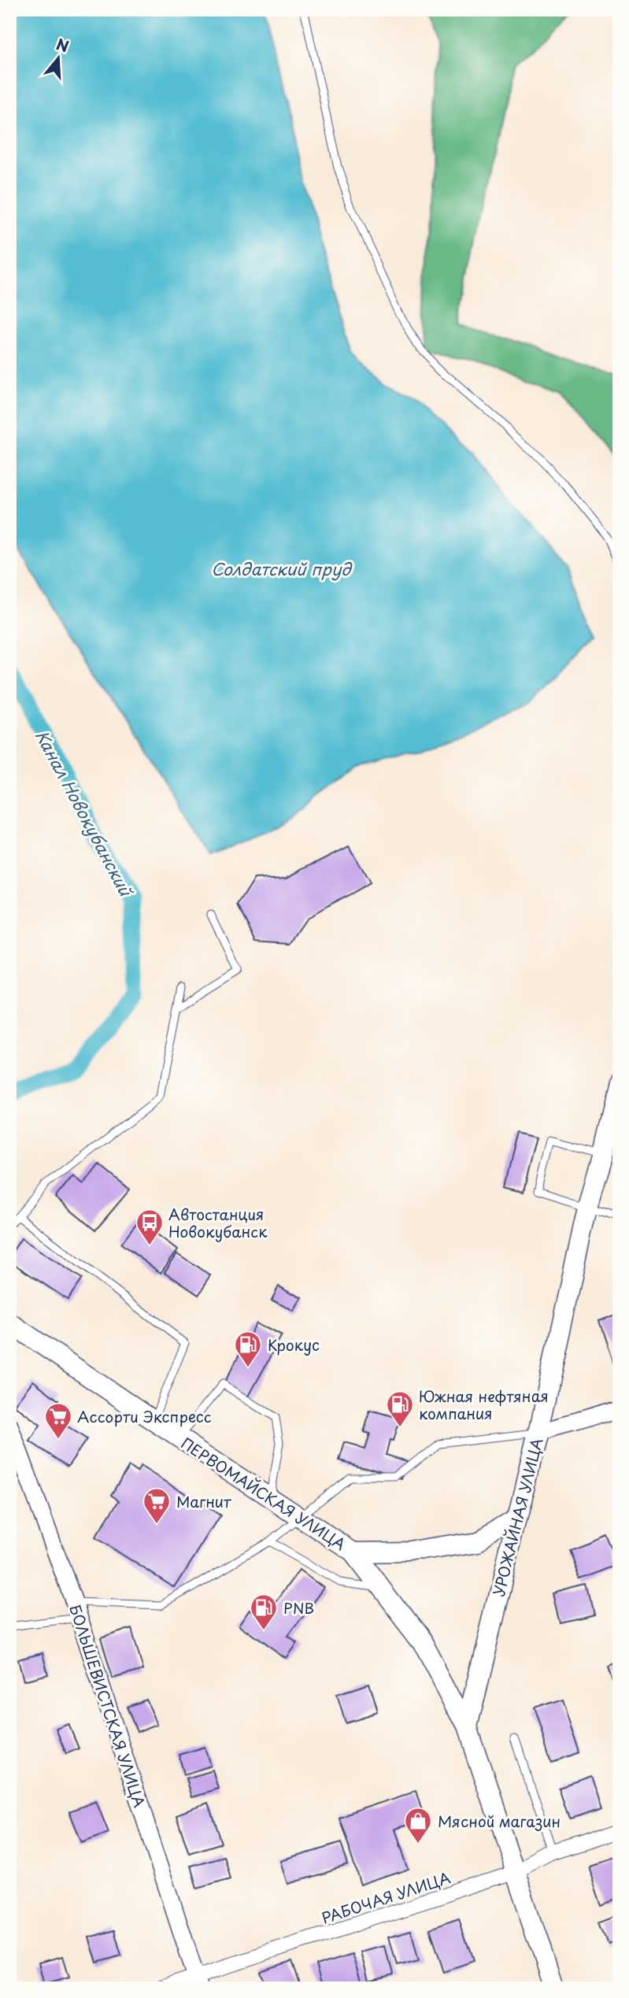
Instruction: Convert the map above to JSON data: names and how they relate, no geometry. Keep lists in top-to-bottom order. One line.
{"streets":{"main road":["ПЕРВОМАЙСКАЯ УЛИЦА","УРОЖАЙНАЯ УЛИЦА"],"street":["БОЛЬШЕВИСТСКАЯ УЛИЦА","РАБОЧАЯ УЛИЦА"]},"crossings":[["ПЕРВОМАЙСКАЯ УЛИЦА","УРОЖАЙНАЯ УЛИЦА"],["ПЕРВОМАЙСКАЯ УЛИЦА","РАБОЧАЯ УЛИЦА"],["БОЛЬШЕВИСТСКАЯ УЛИЦА","РАБОЧАЯ УЛИЦА"]],"water":["Солдатский пруд","Канал Новокубанский"],"places":{"bus stop":["Автостанция Новокубанск"],"fuel station":["Крокус","Южная нефтяная компания","PNB"],"supermarket":["Ассорти Экспресс","Магнит"],"shop":["Мясной магазин"]},"north":"top"}
